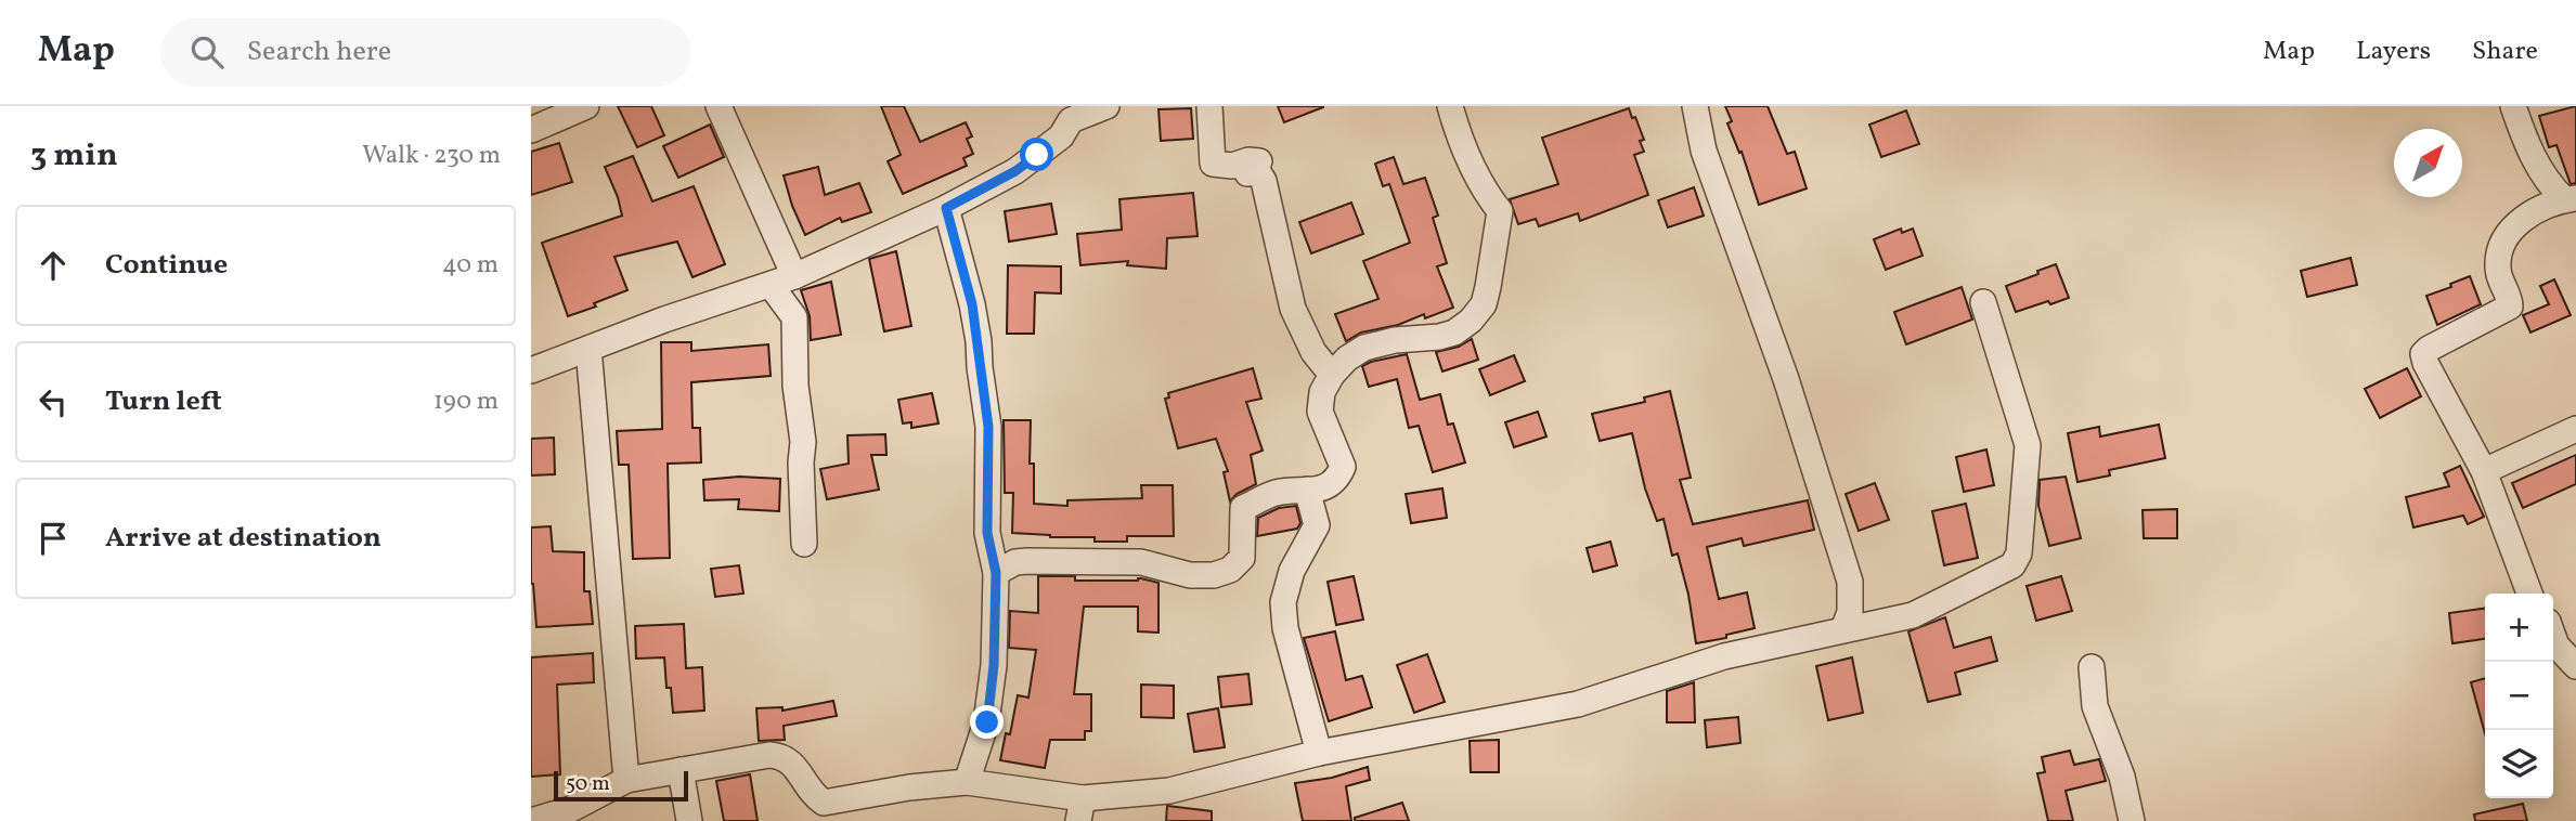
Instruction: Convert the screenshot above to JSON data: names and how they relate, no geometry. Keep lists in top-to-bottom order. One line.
{"scale_bar":"50 m","north":"top right","page":{"header":"Map","search":"Search here","nav":["Map","Layers","Share"],"heading":["3 min","Walk · 230 m"],"list":[["Continue","40 m"],["Turn left","190 m"],"Arrive at destination"],"map_buttons":["+","−"],"scale":"50 m"}}
